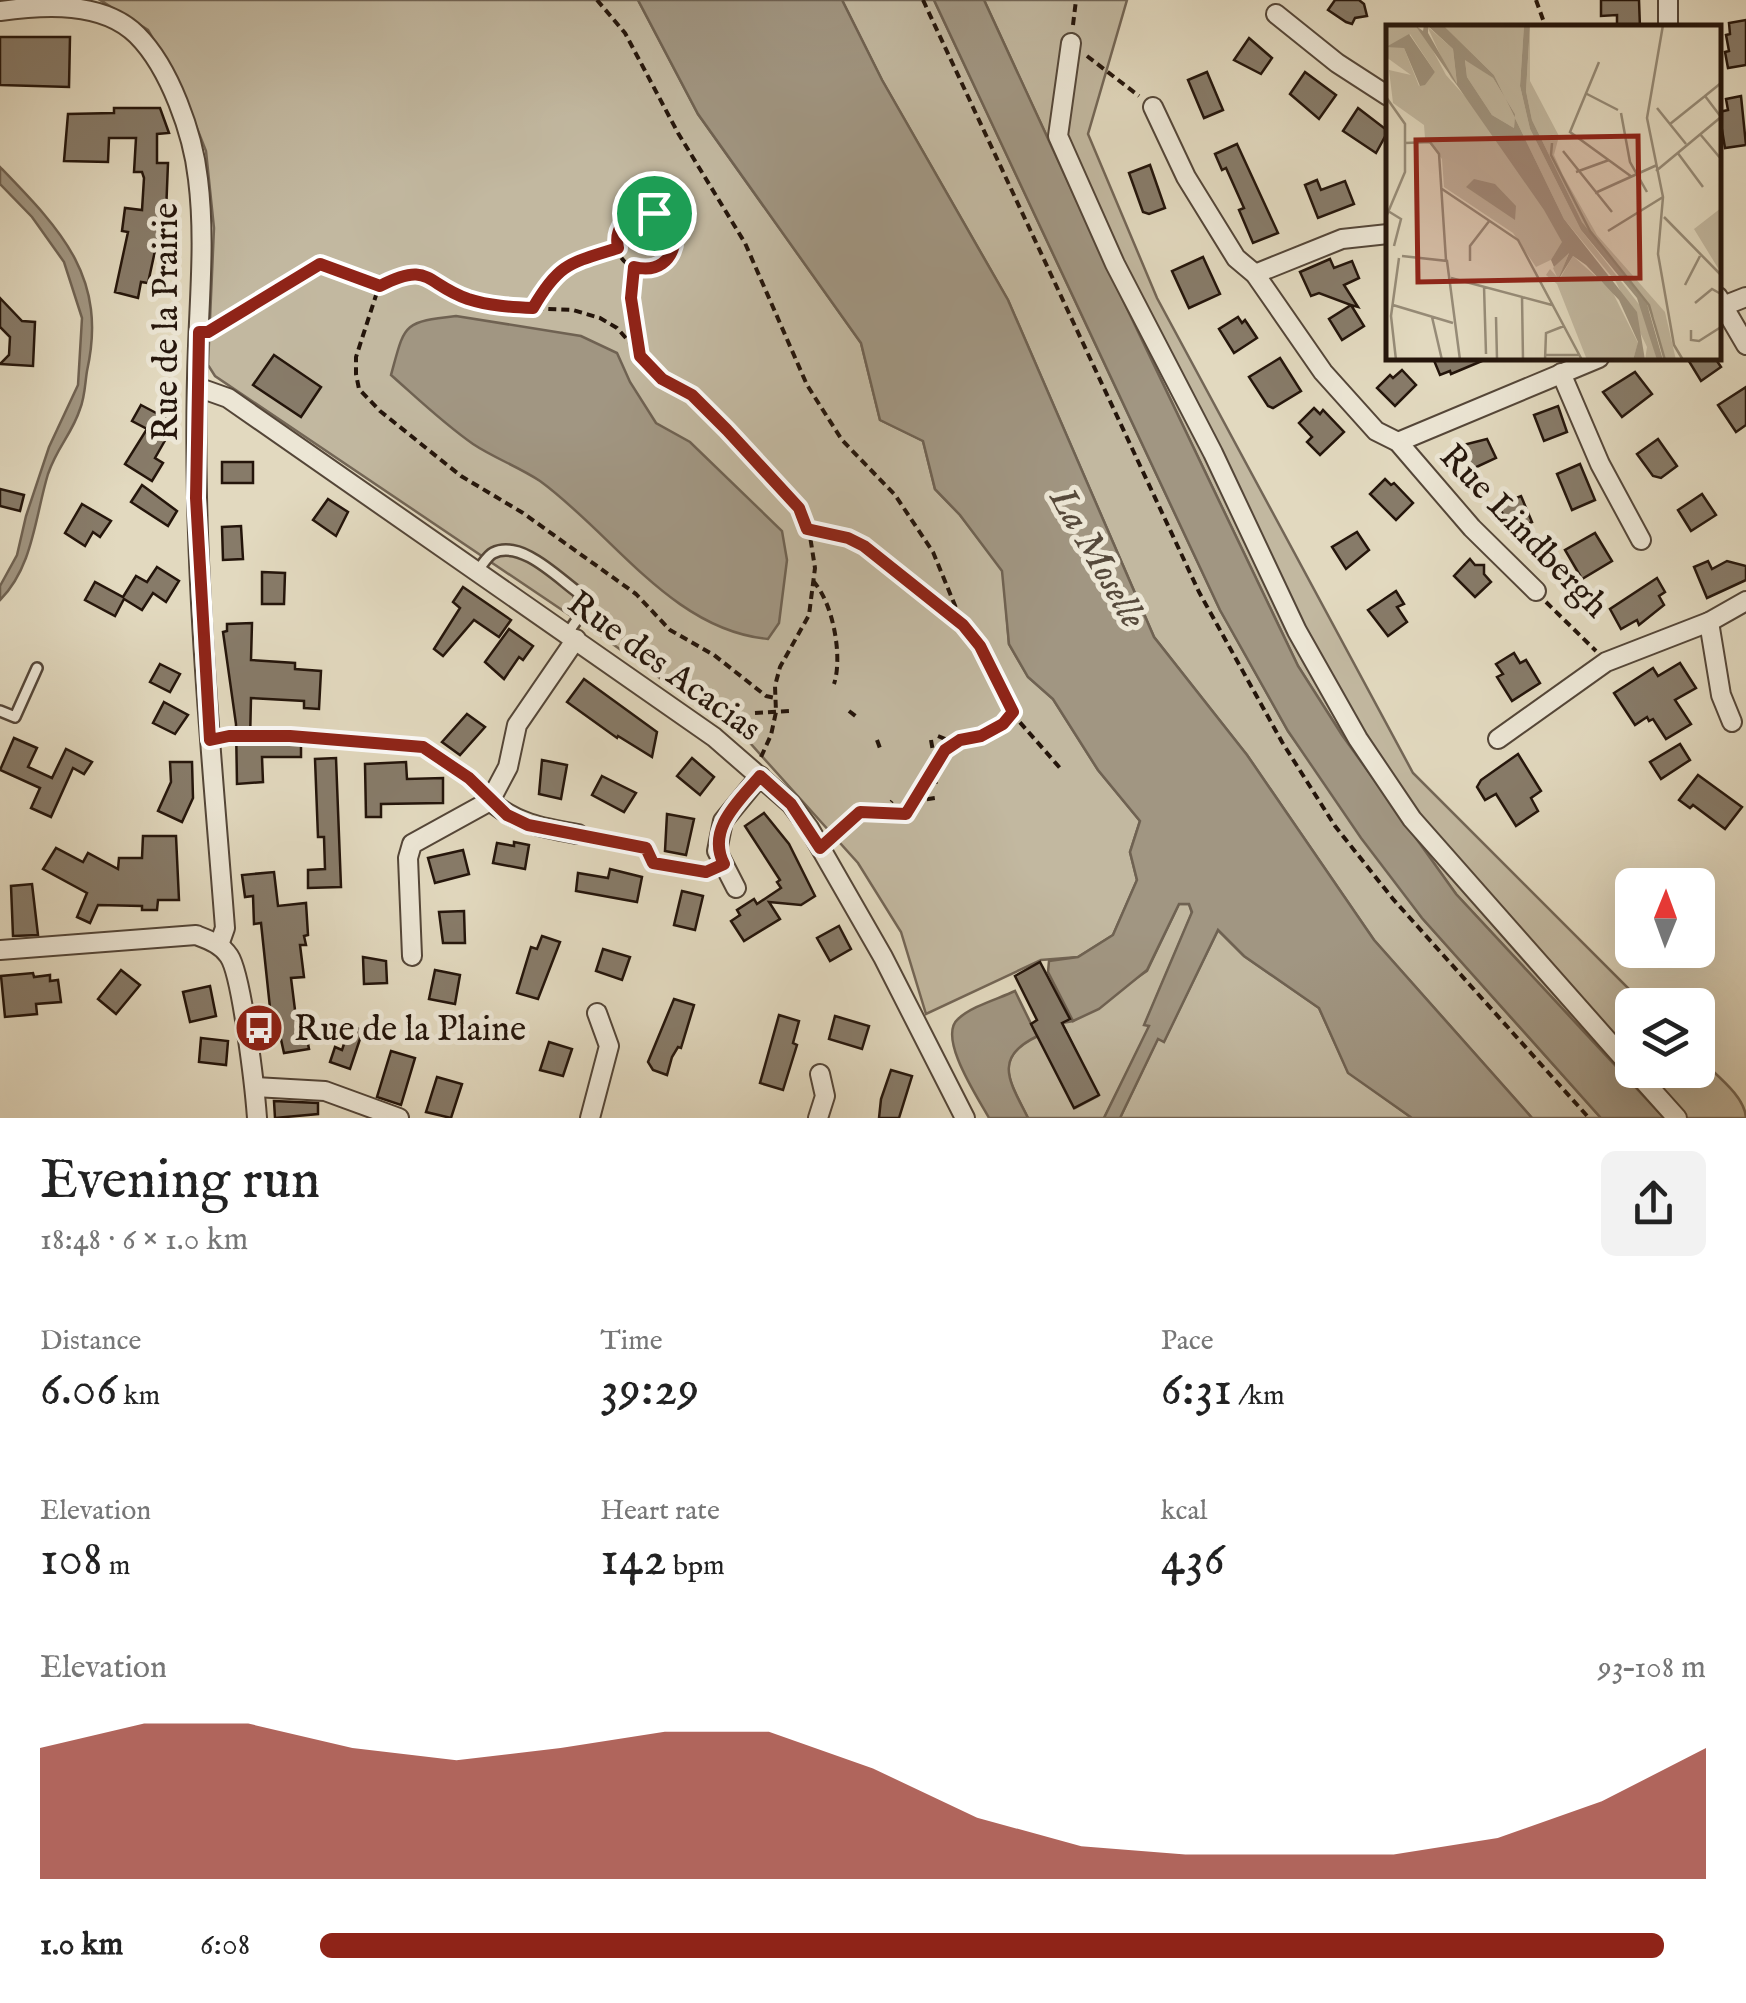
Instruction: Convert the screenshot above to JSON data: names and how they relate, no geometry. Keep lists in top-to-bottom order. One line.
{"streets":{"street":["Rue de la Prairie","Rue Lindbergh","Rue des Acacias"]},"crossings":[["Rue de la Prairie","Rue des Acacias"]],"water":["La Moselle"],"places":{"bus stop":["Rue de la Plaine"]},"north":"top","page":{"heading":["Evening run","18:48 · 6 × 1.0 km"],"stats":[["Distance","6.06 km"],["Time","39:29"],["Pace","6:31 /km"],["Elevation","108 m"],["Heart rate","142 bpm"],["kcal","436"]],"chart":["Elevation","93–108 m"],"list":[{"name":"1.0 km","note":"6:08"}]}}
